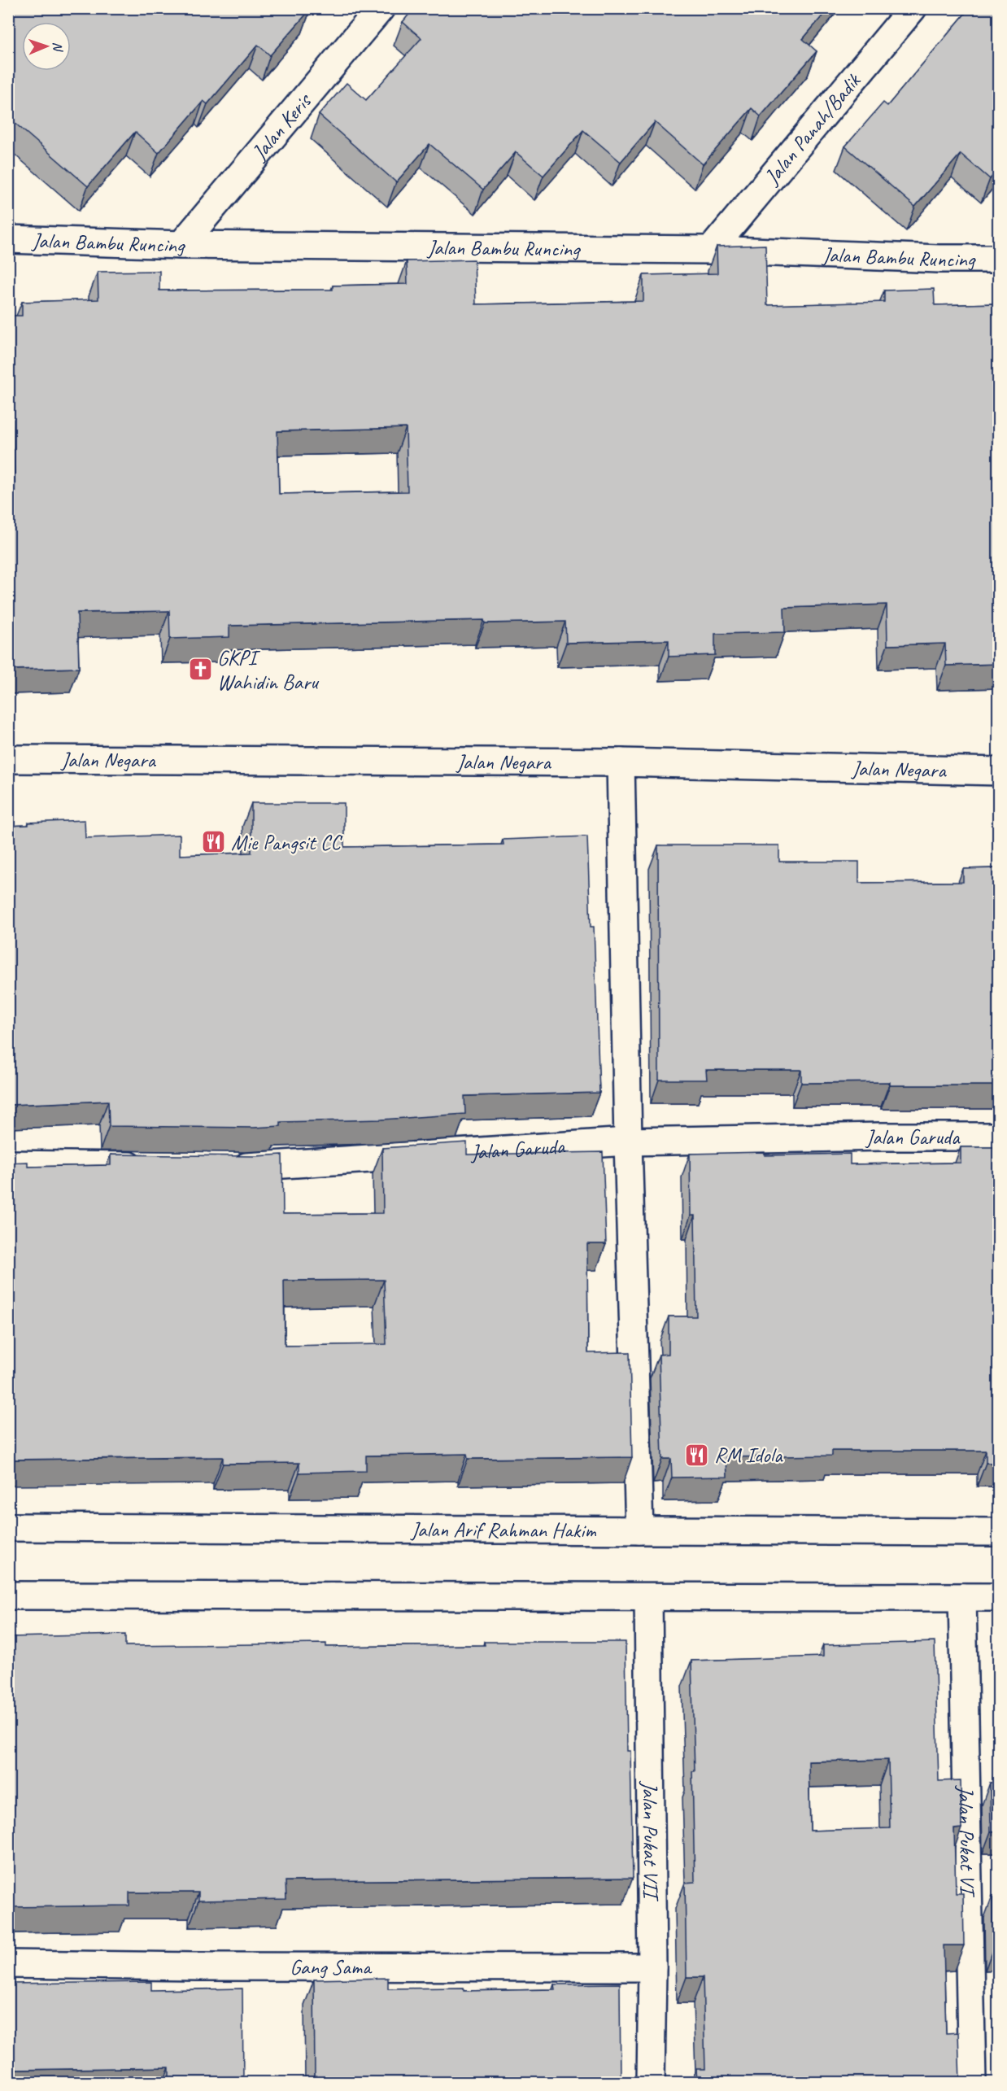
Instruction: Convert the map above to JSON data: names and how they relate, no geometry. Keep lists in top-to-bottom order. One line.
{"streets":{"street":["Jalan Keris","Jalan Panah/Badik","Jalan Bambu Runcing","Jalan Negara","Jalan Garuda","Jalan Arif Rahman Hakim","Jalan Pukat VII","Jalan Pukat VI","Gang Sama"]},"crossings":[["Jalan Keris","Jalan Bambu Runcing"],["Jalan Panah/Badik","Jalan Bambu Runcing"],["Jalan Pukat VII","Gang Sama"]],"places":{"church":["GKPI Wahidin Baru"],"restaurant":["Mie Pangsit CC","RM Idola"]},"north":"right"}
